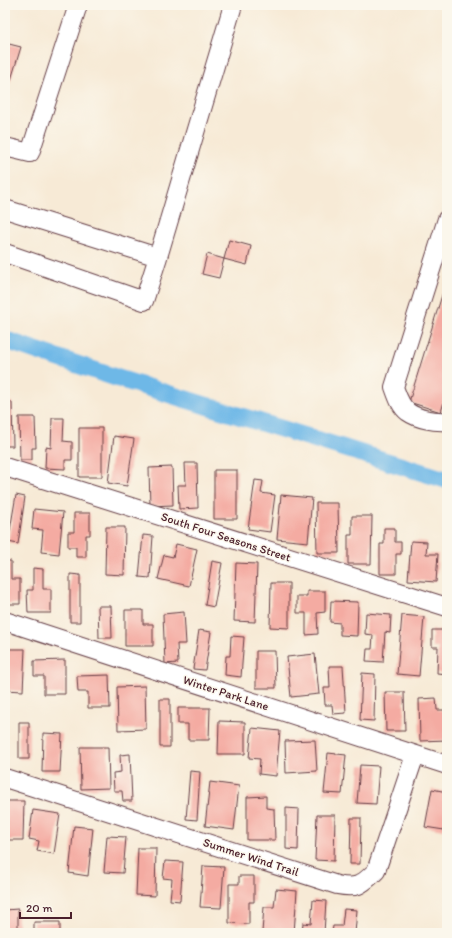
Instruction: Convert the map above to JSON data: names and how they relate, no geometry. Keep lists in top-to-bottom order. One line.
{"streets":{"street":["South Four Seasons Street","Winter Park Lane","Summer Wind Trail"]},"crossings":[["Winter Park Lane","Summer Wind Trail"]],"scale_bar":"20 m"}
